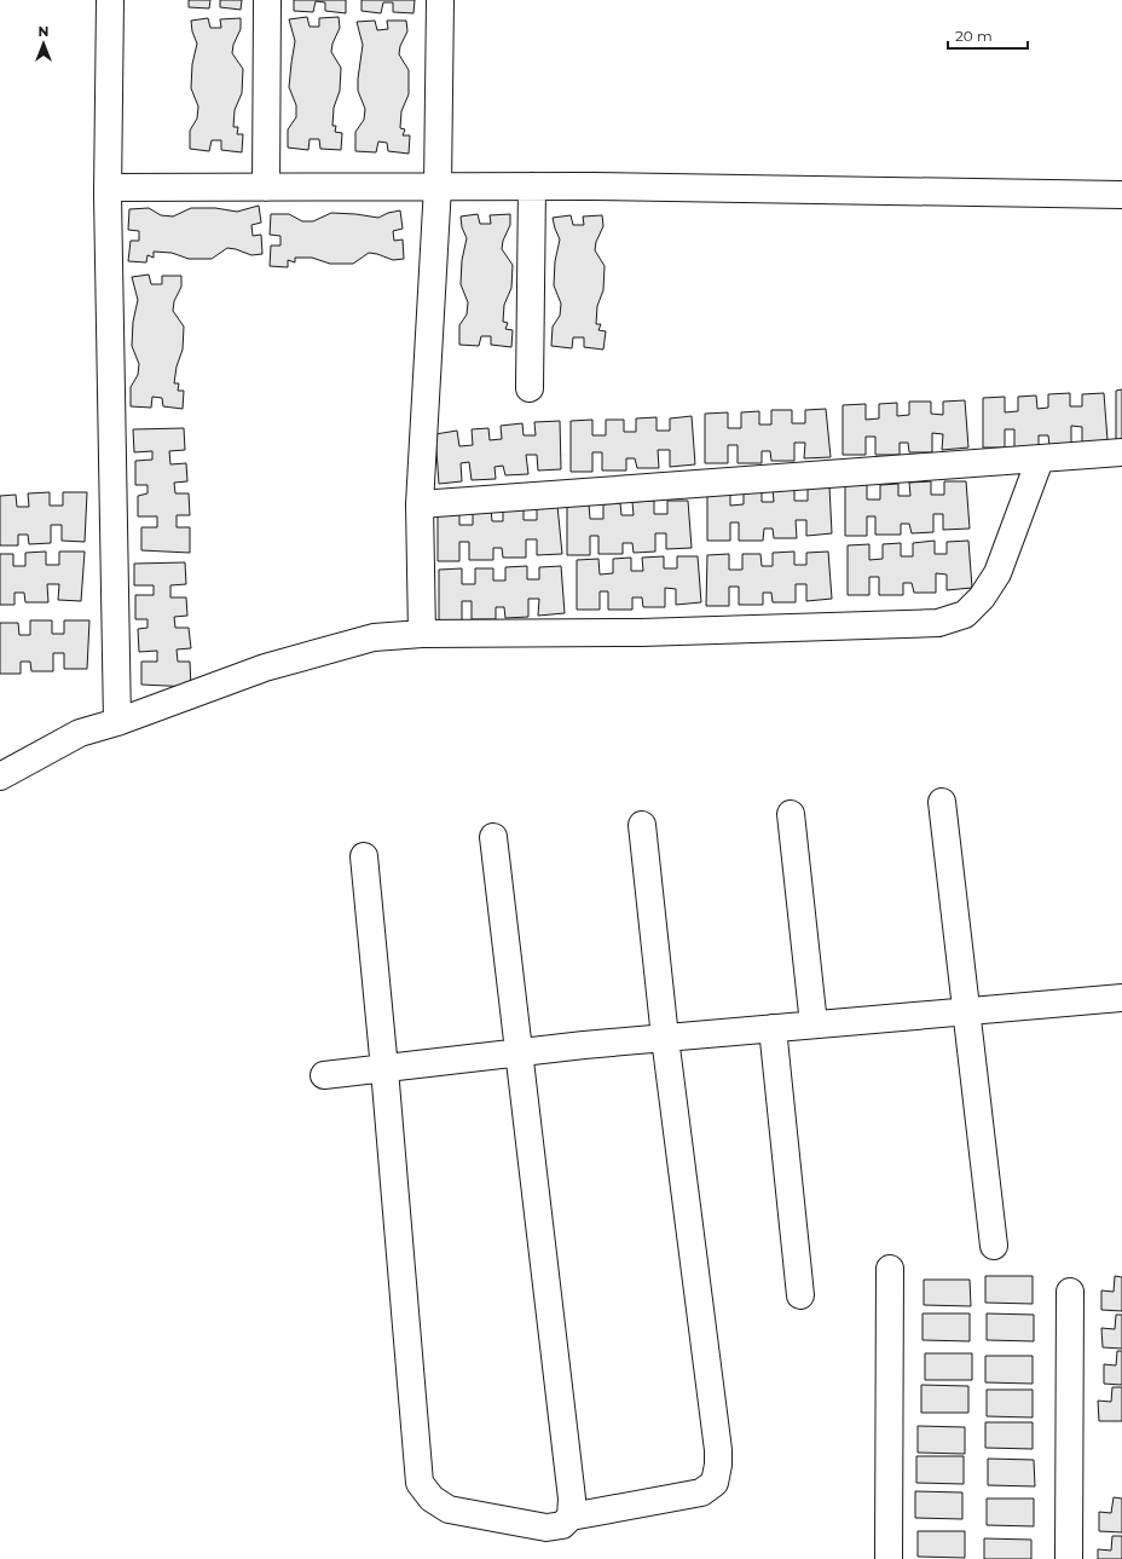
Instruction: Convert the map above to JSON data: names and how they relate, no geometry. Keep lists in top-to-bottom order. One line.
{"scale_bar":"20 m","north":"top"}
